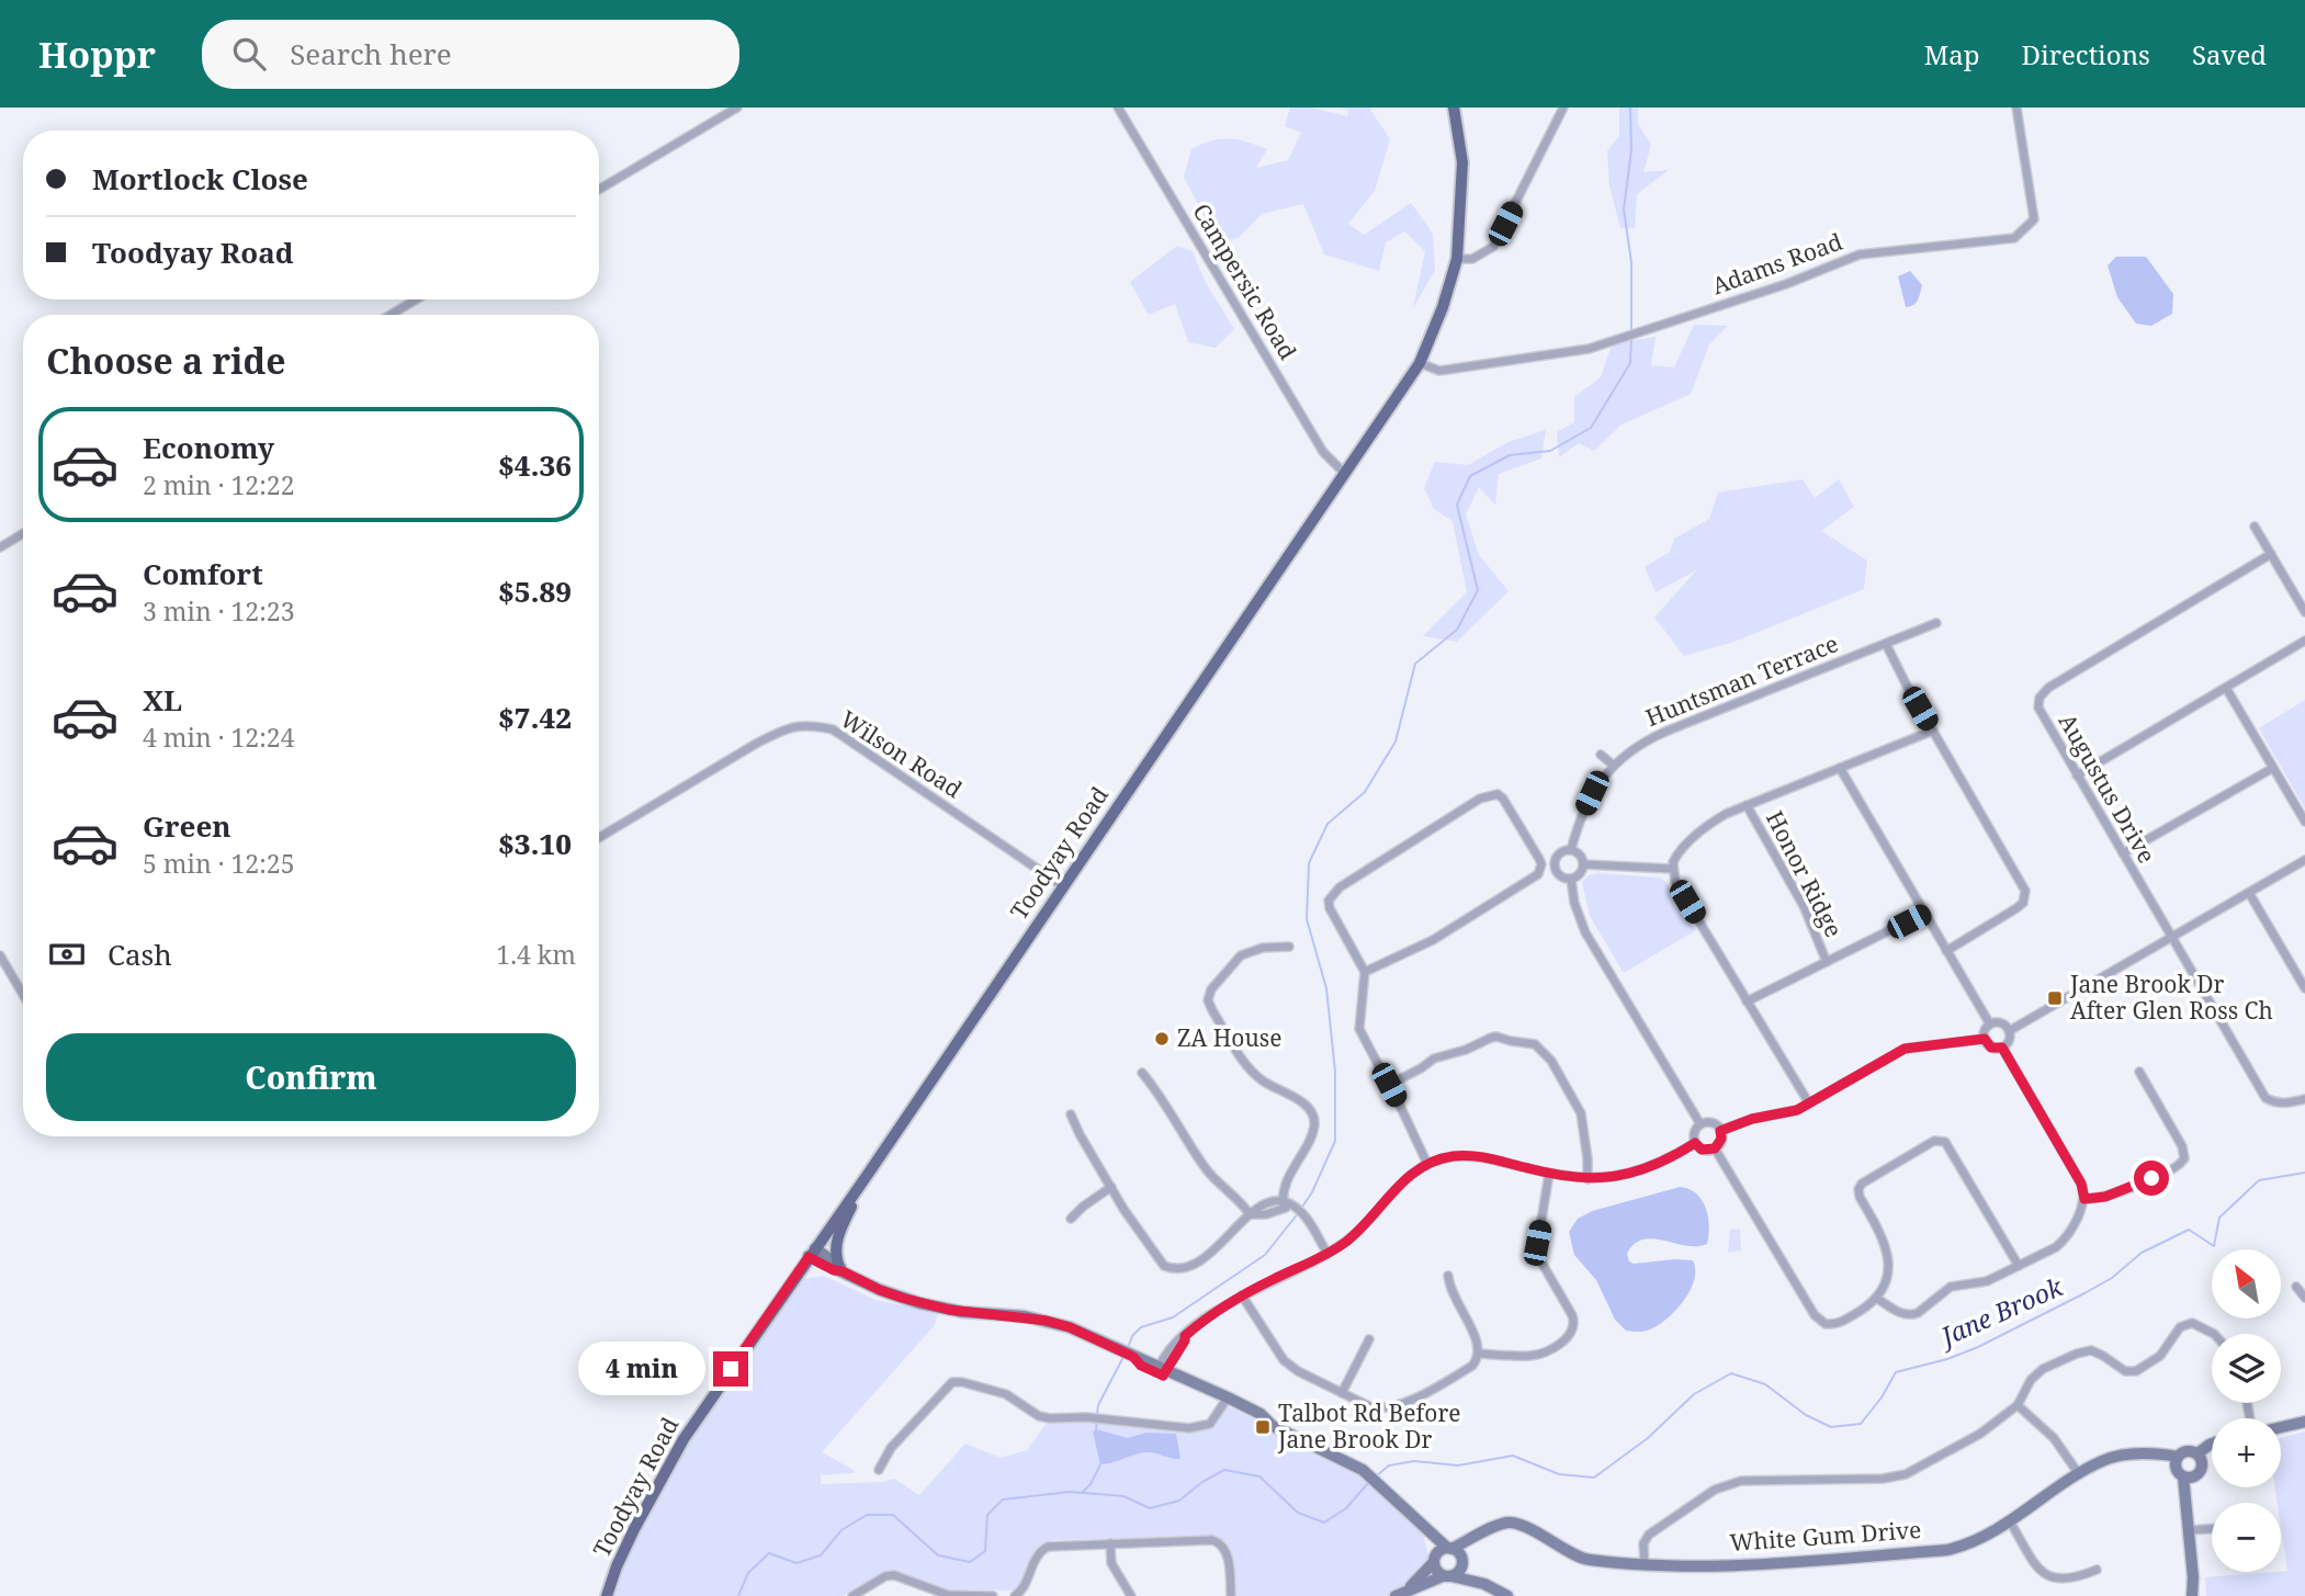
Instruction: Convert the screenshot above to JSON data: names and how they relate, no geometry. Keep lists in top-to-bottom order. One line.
{"streets":{"main road":["Toodyay Road"],"street":["Adams Road","Campersic Road","Huntsman Terrace","Wilson Road","Augustus Drive","Honor Ridge","White Gum Drive"]},"crossings":[["Adams Road","Toodyay Road"],["Campersic Road","Toodyay Road"],["Wilson Road","Toodyay Road"]],"water":["Jane Brook"],"places":{"transit":["Jane Brook Dr After Glen Ross Ch","Talbot Rd Before Jane Brook Dr"],"other":["ZA House"]},"north":"top left","page":{"header":"Hoppr","search":"Search here","nav":["Map","Directions","Saved"],"banner":["Mortlock Close","Toodyay Road"],"heading":"Choose a ride","list":[{"name":"Economy","note":"2 min · 12:22","value":"$4.36"},{"name":"Comfort","note":"3 min · 12:23","value":"$5.89"},{"name":"XL","note":"4 min · 12:24","value":"$7.42"},{"name":"Green","note":"5 min · 12:25","value":"$3.10"}],"pay":["Cash","1.4 km"],"buttons":"Confirm","map_buttons":["+","−"],"bubble":"4 min"}}
